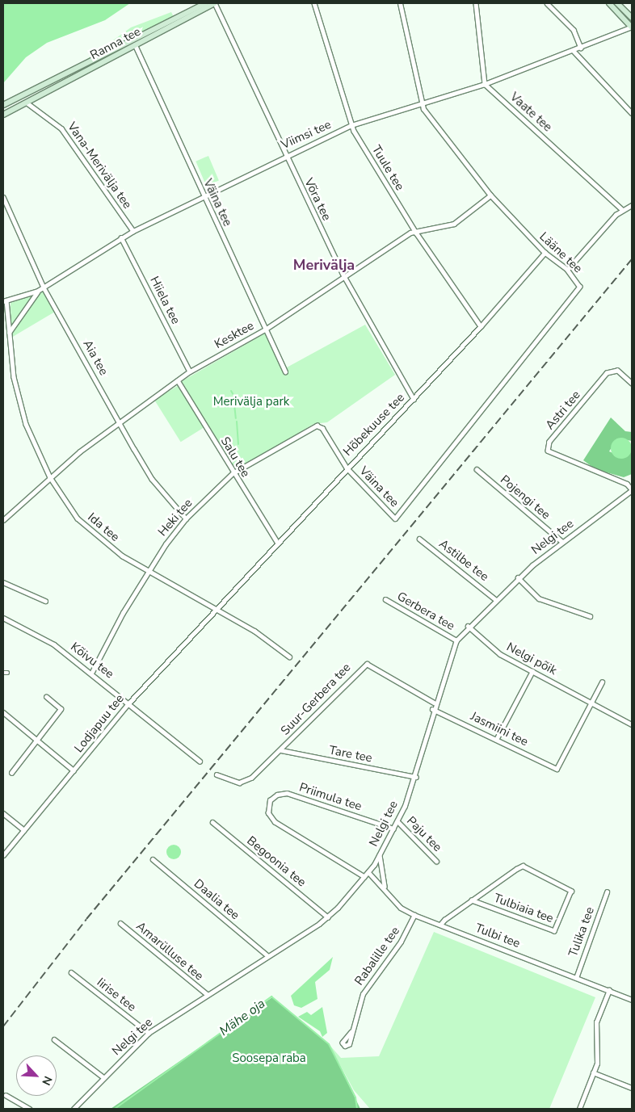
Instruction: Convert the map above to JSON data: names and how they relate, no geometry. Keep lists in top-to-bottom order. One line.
{"streets":{"main road":["Ranna tee"],"street":["Vaate tee","Viimsi tee","Vana-Merivälja tee","Tuule tee","Võra tee","Väina tee","Lääne tee","Hiiela tee","Kesktee","Aia tee","Astri tee","Hõbekuuse tee","Salu tee","Pojengi tee","Heki tee","Ida tee","Nelgi tee","Astilbe tee","Gerbera tee","Nelgi põik","Kõivu tee","Suur-Gerbera tee","Lodjapuu tee","Jasmiini tee","Tare tee","Priimula tee","Paju tee","Begoonia tee","Daalia tee","Tulbiaia tee","Tulika tee","Tulbi tee","Amarülluse tee","Rabalille tee","Iirise tee"]},"crossings":[["Ranna tee","Vana-Merivälja tee"],["Ranna tee","Võra tee"],["Ranna tee","Väina tee"],["Vaate tee","Viimsi tee"],["Viimsi tee","Vana-Merivälja tee"],["Viimsi tee","Tuule tee"],["Viimsi tee","Võra tee"],["Viimsi tee","Väina tee"],["Viimsi tee","Lääne tee"],["Viimsi tee","Hiiela tee"],["Viimsi tee","Aia tee"],["Viimsi tee","Ida tee"],["Tuule tee","Kesktee"],["Tuule tee","Hõbekuuse tee"],["Võra tee","Kesktee"],["Võra tee","Hõbekuuse tee"],["Väina tee","Lääne tee"],["Väina tee","Kesktee"],["Väina tee","Hõbekuuse tee"],["Väina tee","Heki tee"],["Lääne tee","Kesktee"],["Lääne tee","Hõbekuuse tee"],["Hiiela tee","Kesktee"],["Kesktee","Aia tee"],["Kesktee","Salu tee"],["Kesktee","Ida tee"],["Aia tee","Heki tee"],["Astri tee","Nelgi tee"],["Hõbekuuse tee","Salu tee"],["Hõbekuuse tee","Ida tee"],["Hõbekuuse tee","Lodjapuu tee"],["Salu tee","Heki tee"],["Pojengi tee","Nelgi tee"],["Heki tee","Ida tee"],["Heki tee","Kõivu tee"],["Ida tee","Lodjapuu tee"],["Nelgi tee","Astilbe tee"],["Nelgi tee","Gerbera tee"],["Nelgi tee","Nelgi põik"],["Nelgi tee","Suur-Gerbera tee"],["Nelgi tee","Jasmiini tee"],["Nelgi tee","Tare tee"],["Nelgi tee","Priimula tee"],["Nelgi tee","Paju tee"],["Nelgi tee","Begoonia tee"],["Nelgi tee","Daalia tee"],["Nelgi tee","Tulbi tee"],["Nelgi tee","Amarülluse tee"],["Nelgi tee","Iirise tee"],["Nelgi põik","Jasmiini tee"],["Kõivu tee","Lodjapuu tee"],["Suur-Gerbera tee","Tare tee"],["Tulbiaia tee","Tulbi tee"],["Tulika tee","Tulbi tee"],["Tulbi tee","Rabalille tee"]],"districts":["Merivälja"],"water":["Mähe oja"],"parks":["Merivälja park","Soosepa raba"],"north":"bottom right"}
